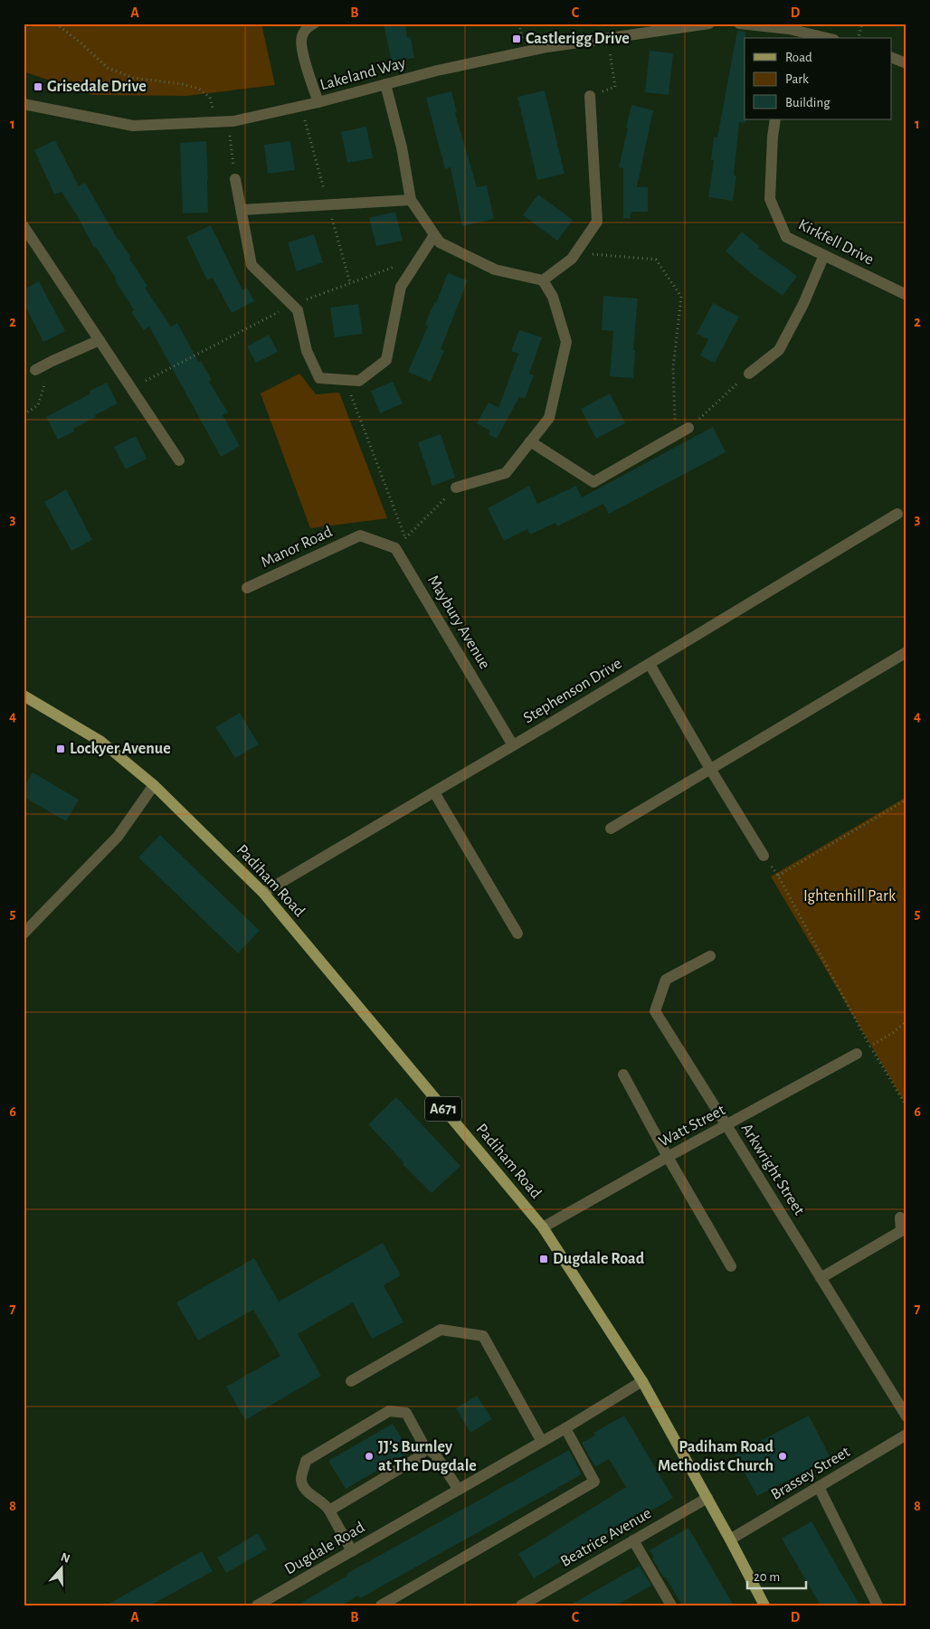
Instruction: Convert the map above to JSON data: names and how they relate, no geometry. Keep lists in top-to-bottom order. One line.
{"streets":{"main road":["Padiham Road","A671"],"street":["Lakeland Way","Kirkfell Drive","Manor Road","Maybury Avenue","Stephenson Drive","Watt Street","Arkwright Street","Brassey Street","Beatrice Avenue","Dugdale Road"]},"crossings":[["Manor Road","Maybury Avenue"],["Maybury Avenue","Stephenson Drive"],["Stephenson Drive","Padiham Road"],["Padiham Road","Watt Street"],["Padiham Road","Brassey Street"],["Padiham Road","Beatrice Avenue"],["Padiham Road","Dugdale Road"],["Watt Street","Arkwright Street"]],"parks":["Ightenhill Park"],"places":{"transit":["Castlerigg Drive","Grisedale Drive","Lockyer Avenue","Dugdale Road"],"other":["JJ’s Burnley at The Dugdale","Padiham Road Methodist Church"]},"legend":["Road","Park","Building"],"scale_bar":"20 m","north":"top","grid":{"columns":["A","B","C","D"],"rows":["1","2","3","4","5","6","7","8"]}}
